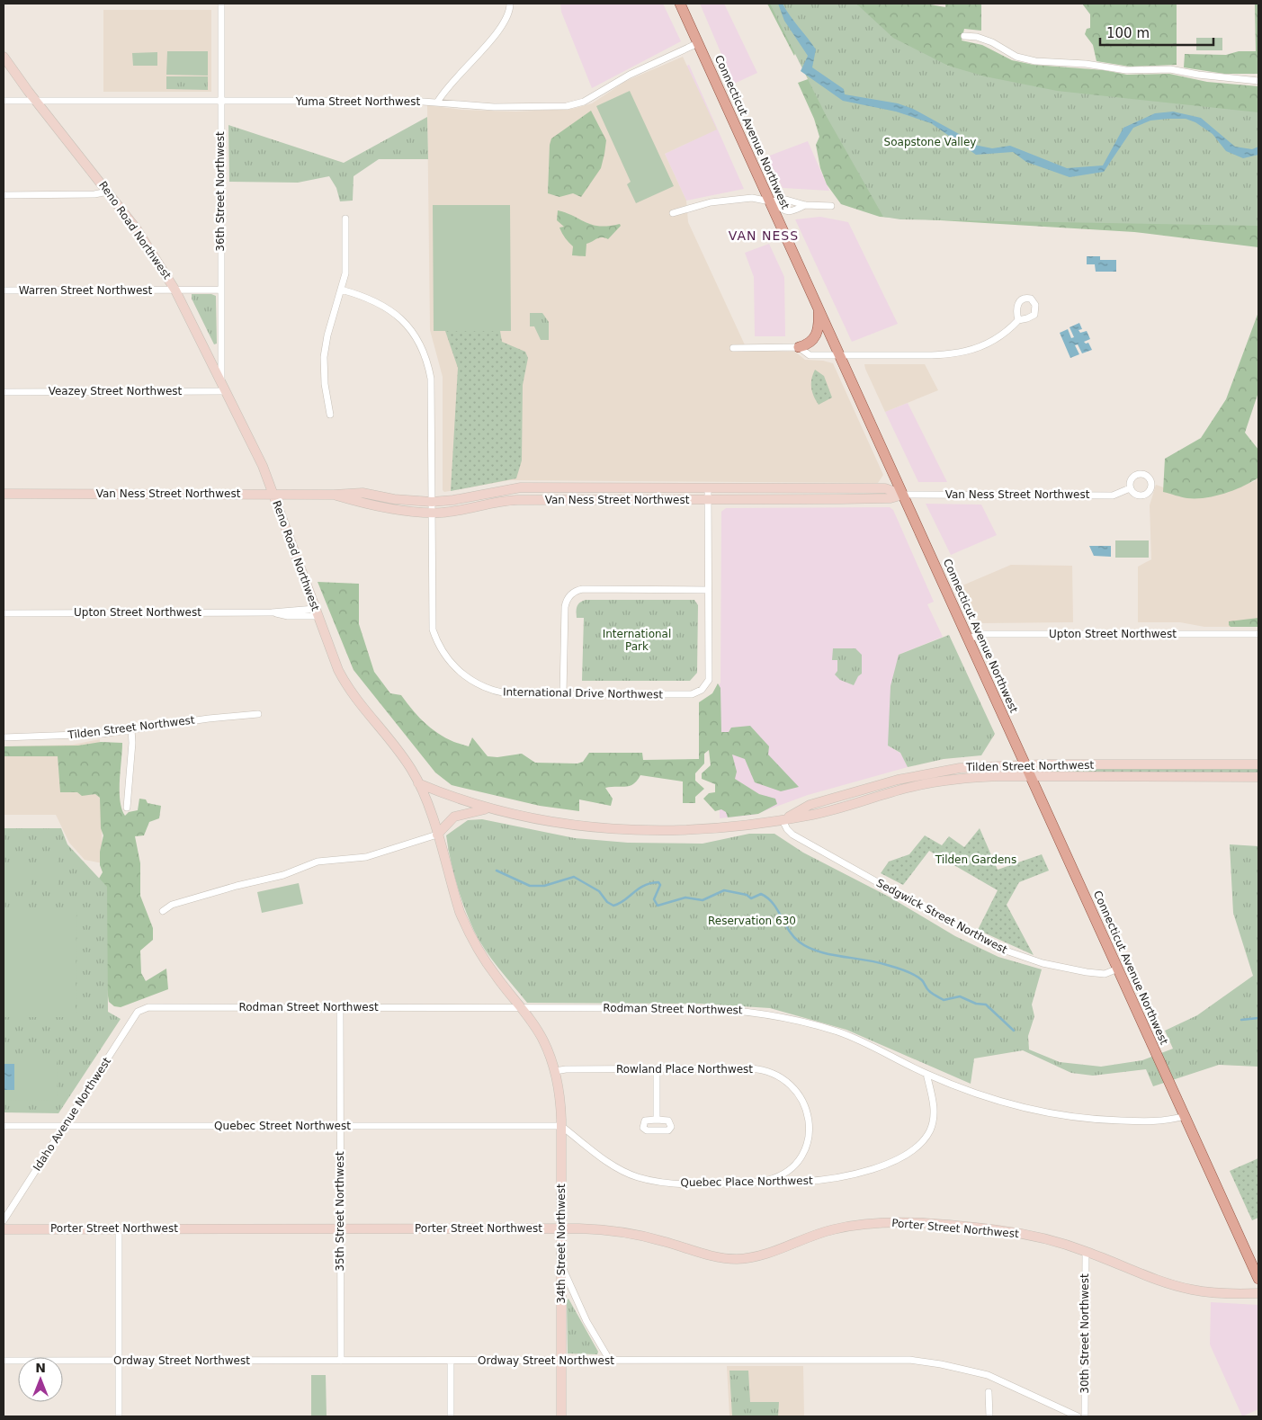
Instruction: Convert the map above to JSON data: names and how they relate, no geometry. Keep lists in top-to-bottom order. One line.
{"streets":{"main road":["Connecticut Avenue Northwest","Reno Road Northwest","Van Ness Street Northwest","Tilden Street Northwest","Porter Street Northwest","34th Street Northwest"],"street":["Yuma Street Northwest","36th Street Northwest","Warren Street Northwest","Veazey Street Northwest","Upton Street Northwest","International Drive Northwest","Sedgwick Street Northwest","Rodman Street Northwest","Rowland Place Northwest","Idaho Avenue Northwest","Quebec Street Northwest","Quebec Place Northwest","35th Street Northwest","30th Street Northwest","Ordway Street Northwest"]},"crossings":[["Yuma Street Northwest","Connecticut Avenue Northwest"],["Yuma Street Northwest","36th Street Northwest"],["Yuma Street Northwest","Reno Road Northwest"],["Connecticut Avenue Northwest","Van Ness Street Northwest"],["Connecticut Avenue Northwest","Upton Street Northwest"],["Connecticut Avenue Northwest","Tilden Street Northwest"],["Connecticut Avenue Northwest","Sedgwick Street Northwest"],["Connecticut Avenue Northwest","Rodman Street Northwest"],["36th Street Northwest","Reno Road Northwest"],["36th Street Northwest","Warren Street Northwest"],["Reno Road Northwest","Warren Street Northwest"],["Reno Road Northwest","Veazey Street Northwest"],["Reno Road Northwest","Van Ness Street Northwest"],["Reno Road Northwest","Upton Street Northwest"],["Reno Road Northwest","Tilden Street Northwest"],["Reno Road Northwest","Rodman Street Northwest"],["Reno Road Northwest","Rowland Place Northwest"],["Reno Road Northwest","34th Street Northwest"],["Van Ness Street Northwest","International Drive Northwest"],["Tilden Street Northwest","Sedgwick Street Northwest"],["Rodman Street Northwest","Idaho Avenue Northwest"],["Rodman Street Northwest","Quebec Place Northwest"],["Rodman Street Northwest","35th Street Northwest"],["Rowland Place Northwest","Quebec Place Northwest"],["Rowland Place Northwest","34th Street Northwest"],["Idaho Avenue Northwest","Quebec Street Northwest"],["Quebec Street Northwest","Quebec Place Northwest"],["Quebec Street Northwest","35th Street Northwest"],["Quebec Street Northwest","34th Street Northwest"],["Quebec Place Northwest","34th Street Northwest"],["35th Street Northwest","Porter Street Northwest"],["35th Street Northwest","Ordway Street Northwest"],["Porter Street Northwest","34th Street Northwest"],["Porter Street Northwest","30th Street Northwest"],["34th Street Northwest","Ordway Street Northwest"]],"districts":["VAN NESS"],"parks":["Soapstone Valley","International Park","Tilden Gardens","Reservation 630"],"scale_bar":"100 m","north":"top"}
